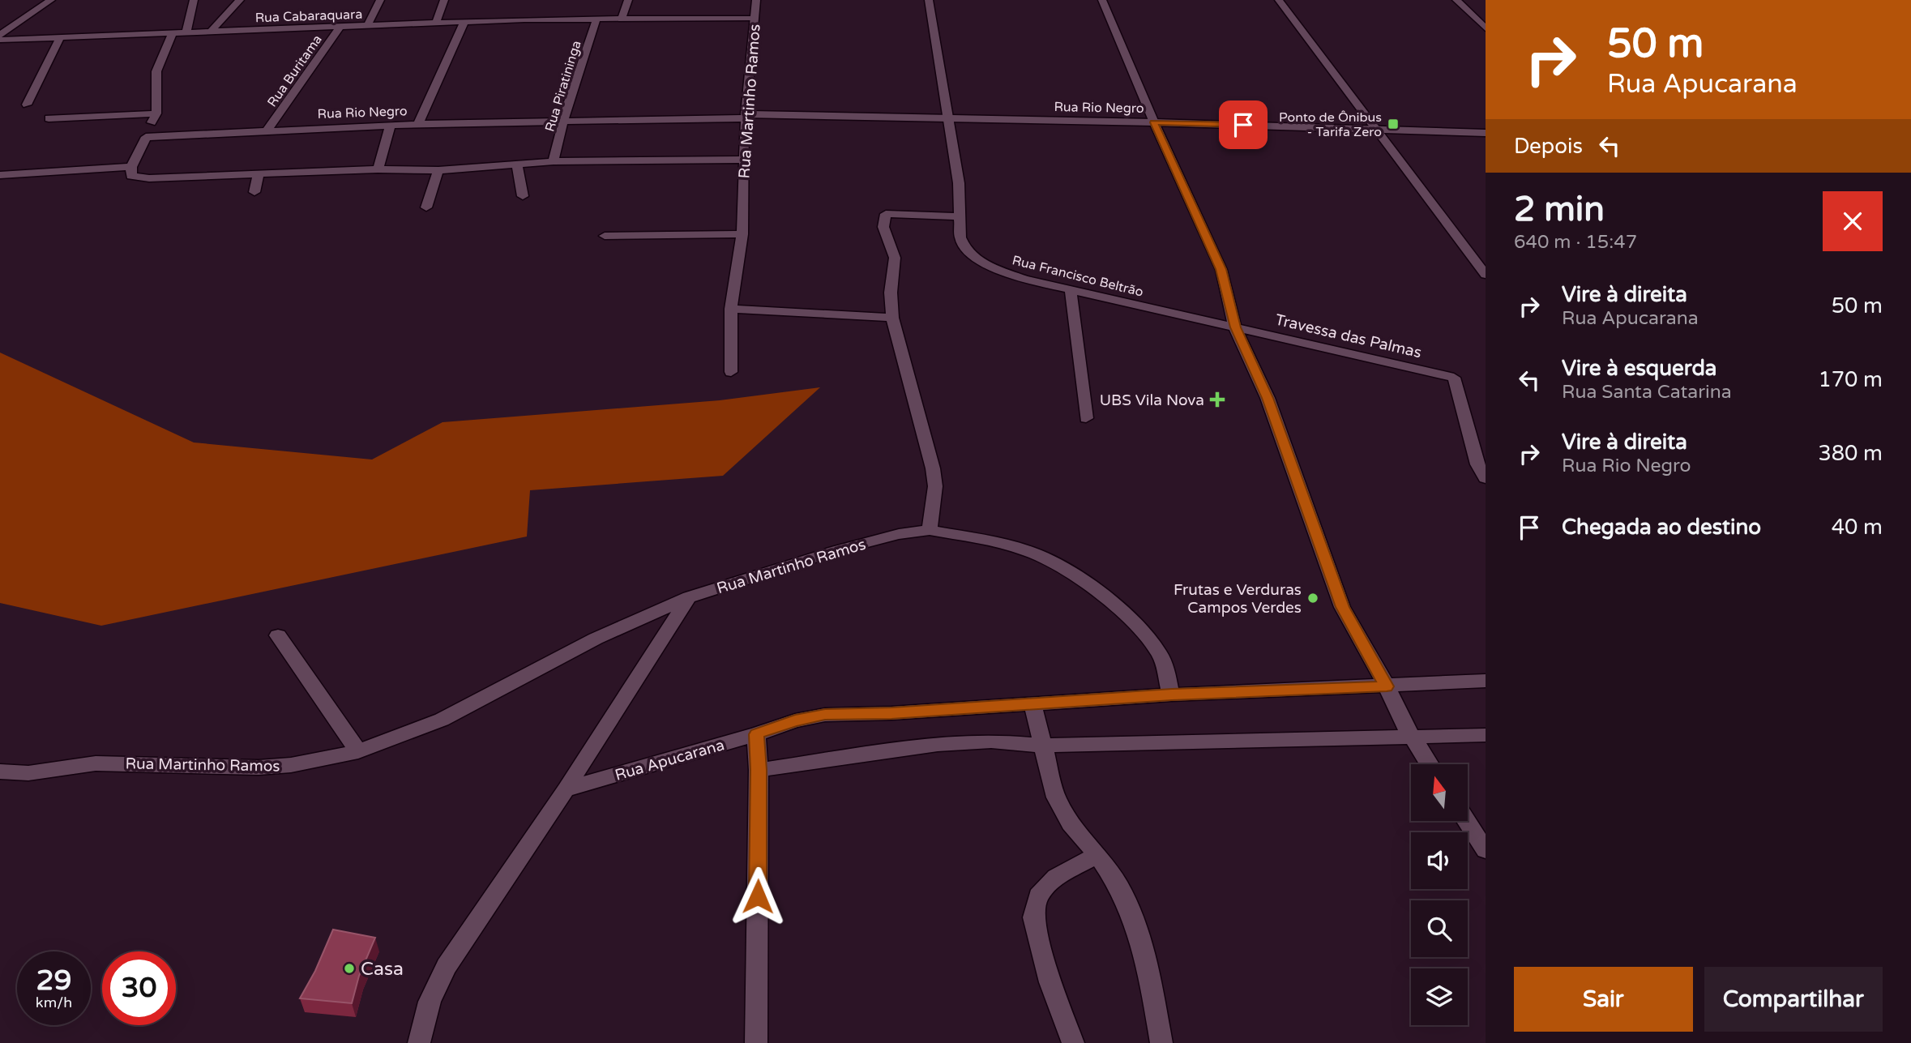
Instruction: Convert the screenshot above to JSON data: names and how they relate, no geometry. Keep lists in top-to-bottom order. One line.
{"streets":{"street":["Rua Cabaraquara","Rua Buritama","Rua Piratininga","Rua Martinho Ramos","Rua Rio Negro","Rua Francisco Beltrão","Travessa das Palmas","Rua Apucarana"]},"crossings":[["Rua Cabaraquara","Rua Buritama"],["Rua Cabaraquara","Rua Piratininga"],["Rua Cabaraquara","Rua Martinho Ramos"],["Rua Buritama","Rua Rio Negro"],["Rua Piratininga","Rua Rio Negro"],["Rua Martinho Ramos","Rua Rio Negro"],["Rua Martinho Ramos","Rua Apucarana"],["Rua Rio Negro","Rua Francisco Beltrão"],["Rua Francisco Beltrão","Travessa das Palmas"]],"places":{"transit":["Ponto de Ônibus - Tarifa Zero"],"health":["UBS Vila Nova"],"other":["Frutas e Verduras Campos Verdes","Casa"]},"north":"top","page":{"turn":["50 m","Rua Apucarana"],"then":"Depois","heading":["2 min","640 m · 15:47"],"list":[{"name":"Vire à direita","note":"Rua Apucarana","value":"50 m"},{"name":"Vire à esquerda","note":"Rua Santa Catarina","value":"170 m"},{"name":"Vire à direita","note":"Rua Rio Negro","value":"380 m"},{"name":"Chegada ao destino","value":"40 m"}],"speed":"29 km/h","limit":"30","buttons":["Sair","Compartilhar"]}}
